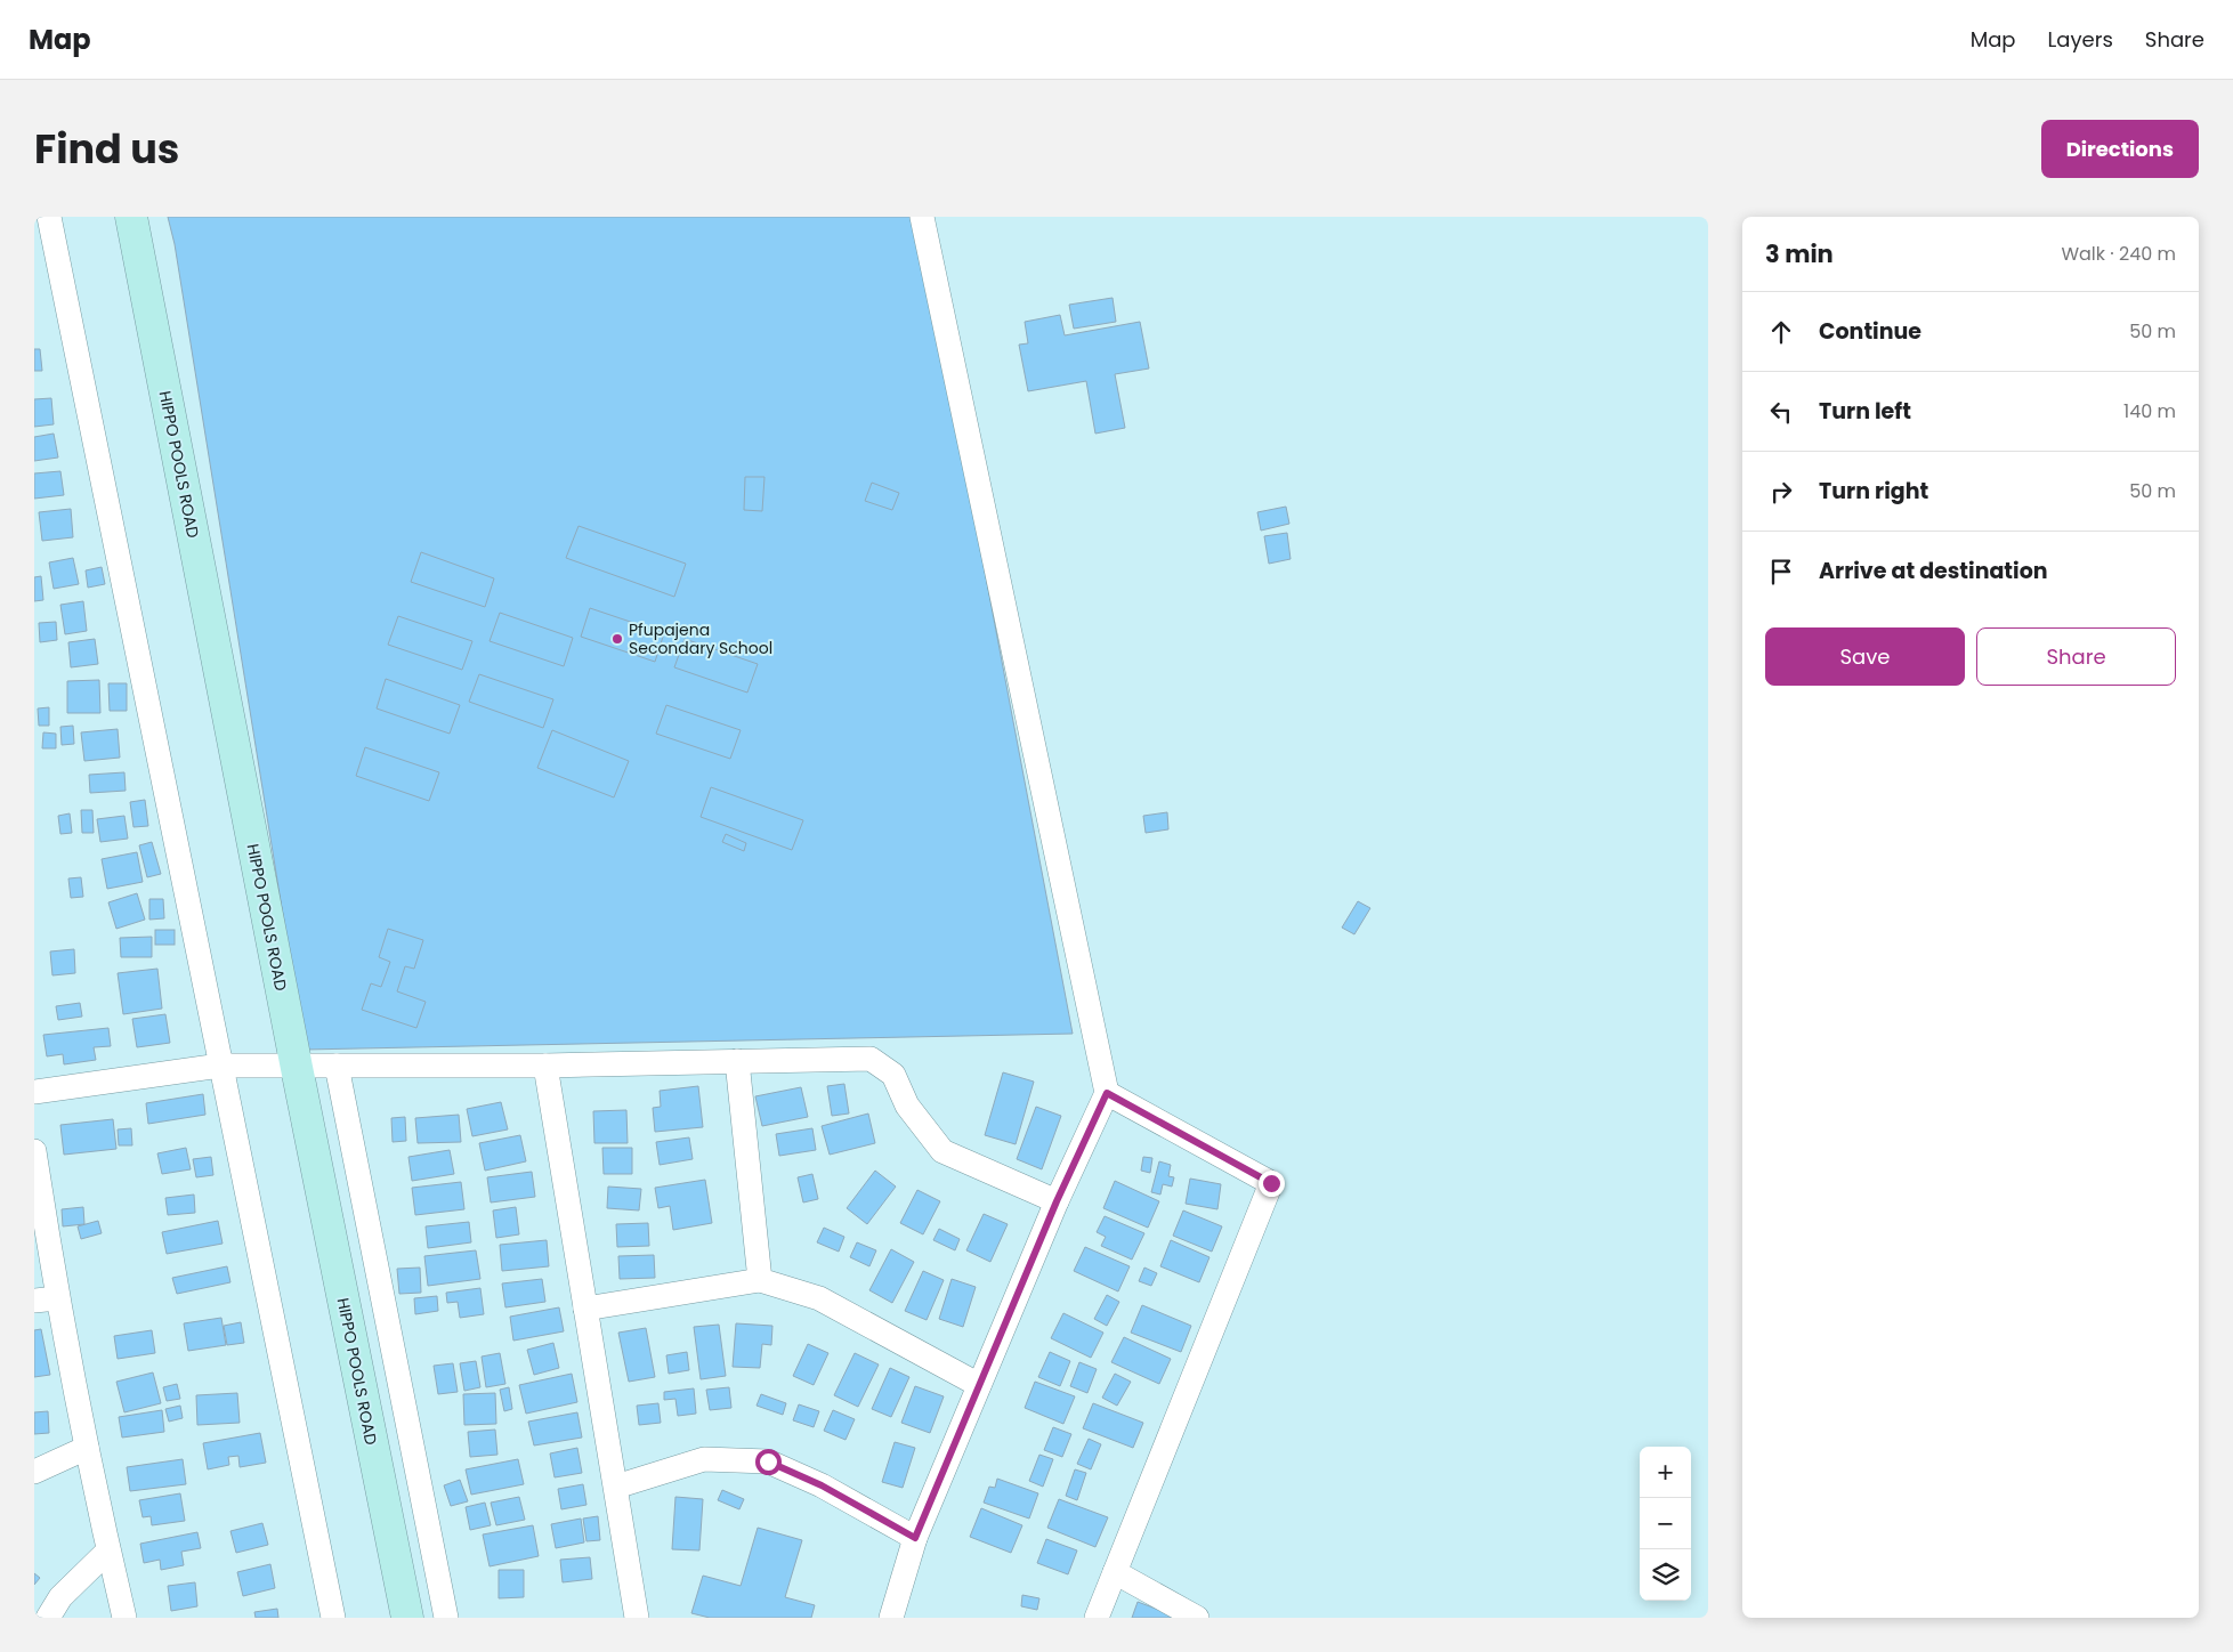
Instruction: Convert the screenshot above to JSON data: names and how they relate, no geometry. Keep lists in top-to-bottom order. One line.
{"streets":{"street":["HIPPO POOLS ROAD"]},"places":["Pfupajena Secondary School"],"page":{"header":"Map","nav":["Map","Layers","Share"],"title":"Find us","buttons":["Directions",["Save","Share"]],"heading":["3 min","Walk · 240 m"],"list":[["Continue","50 m"],["Turn left","140 m"],["Turn right","50 m"],"Arrive at destination"],"map_buttons":["+","−"]}}
